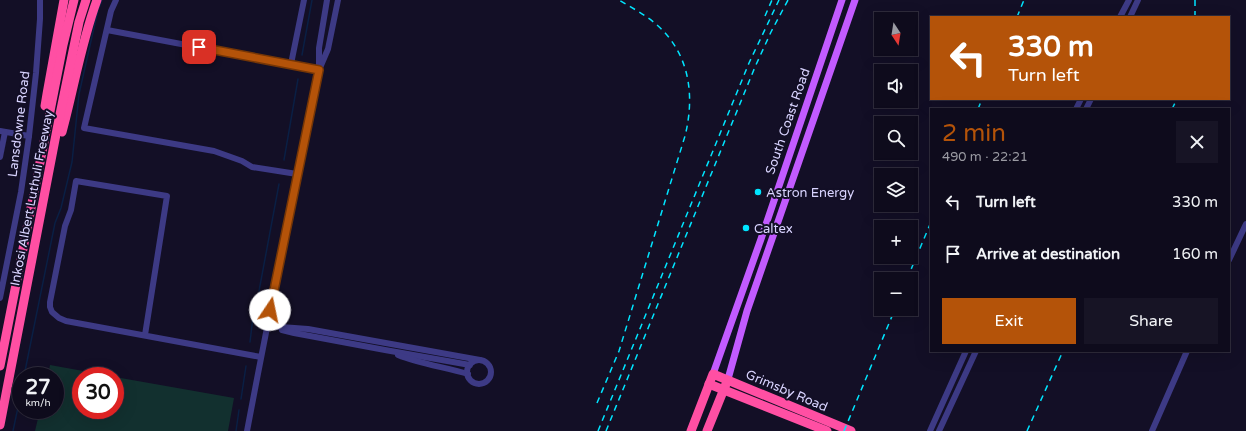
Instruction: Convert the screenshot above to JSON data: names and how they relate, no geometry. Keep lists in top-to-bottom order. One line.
{"streets":{"highway":["South Coast Road","Inkosi Albert Luthuli Freeway","Grimsby Road"],"street":["Lansdowne Road"]},"crossings":[["South Coast Road","Grimsby Road"]],"places":["Astron Energy","Caltex"],"north":"bottom","page":{"map_buttons":["+","−"],"turn":["330 m","Turn left"],"heading":["2 min","490 m · 22:21"],"list":[{"name":"Turn left","value":"330 m"},{"name":"Arrive at destination","value":"160 m"}],"buttons":["Exit","Share"],"speed":"27 km/h","limit":"30"}}
